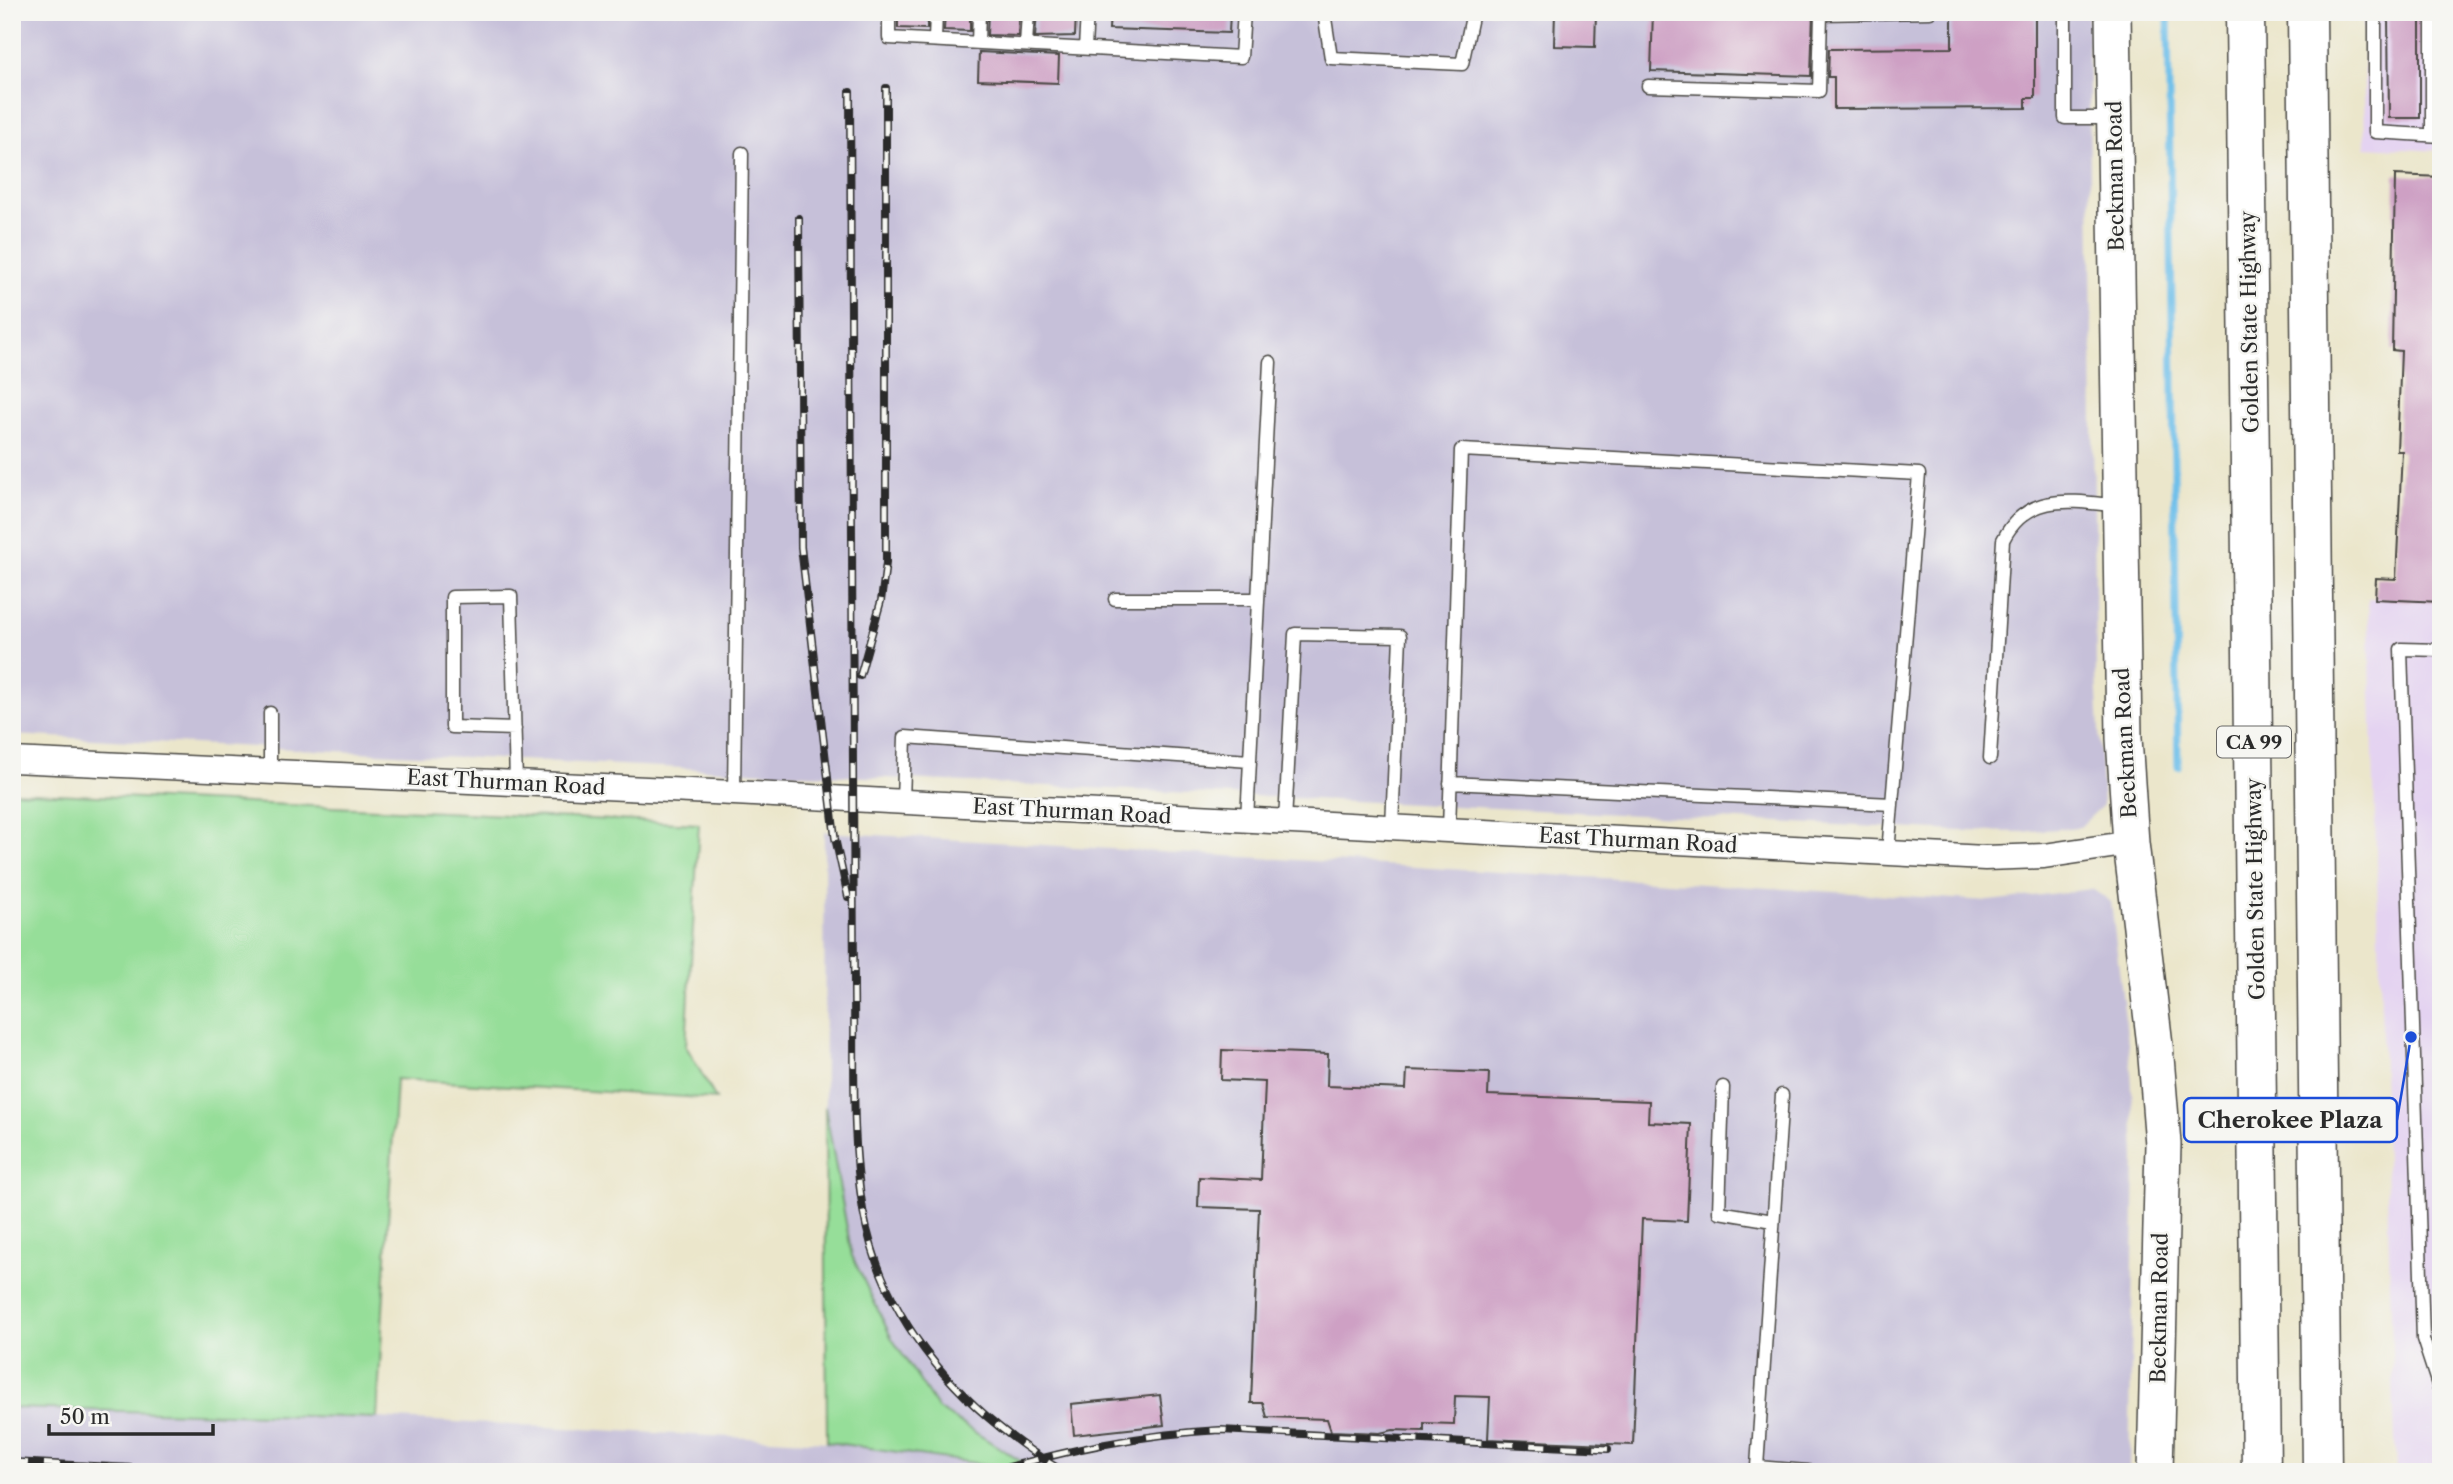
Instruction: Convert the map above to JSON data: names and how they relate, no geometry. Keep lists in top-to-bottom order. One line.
{"streets":{"highway":["Golden State Highway","CA 99"],"street":["Beckman Road","East Thurman Road"]},"crossings":[["Beckman Road","East Thurman Road"]],"places":["Cherokee Plaza"],"scale_bar":"50 m"}
